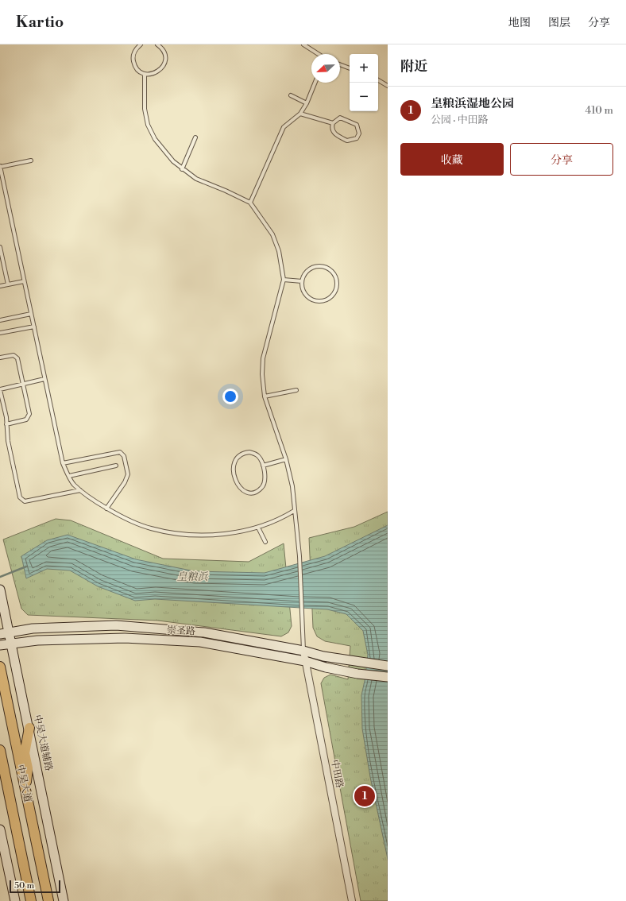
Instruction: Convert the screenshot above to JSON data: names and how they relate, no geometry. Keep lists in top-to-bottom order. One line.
{"streets":{"main road":["崇圣路","中吴大道辅路","中吴大道"],"street":["中田路"]},"crossings":[["崇圣路","中吴大道辅路"],["崇圣路","中田路"]],"water":["皇粮浜"],"scale_bar":"50 m","north":"bottom left","page":{"header":"Kartio","nav":["地图","图层","分享"],"heading":"附近","map_buttons":["+","−"],"list":[{"mark":"1","name":"皇粮浜湿地公园","note":"公园 · 中田路","value":"410 m"}],"buttons":["收藏","分享"],"pins":"1","scale":"50 m"}}
